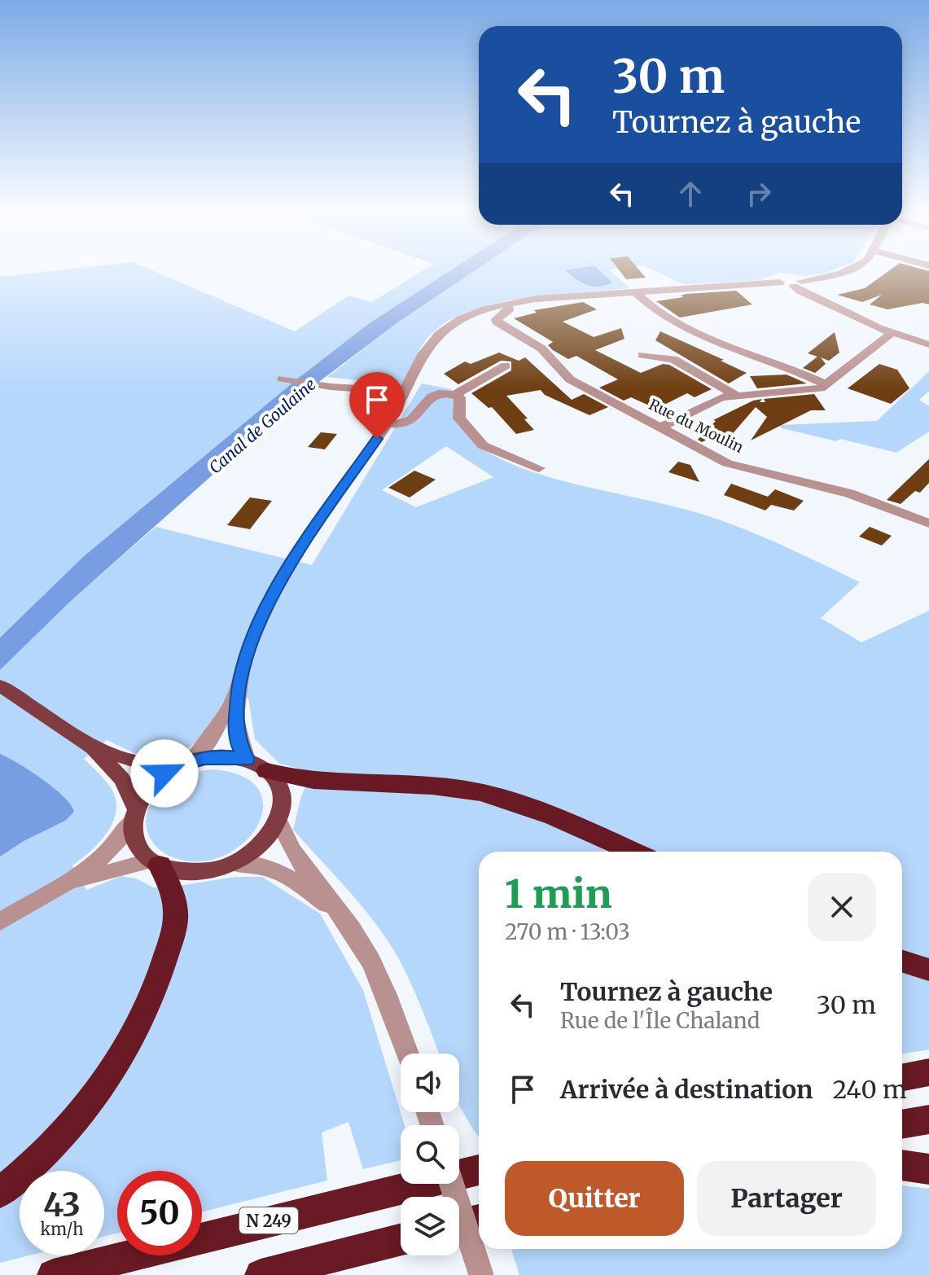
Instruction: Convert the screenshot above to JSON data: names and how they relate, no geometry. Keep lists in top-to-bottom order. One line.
{"streets":{"highway":["N 249"],"street":["Rue du Moulin"]},"water":["Canal de Goulaine"],"page":{"turn":["30 m","Tournez à gauche"],"heading":["1 min","270 m · 13:03"],"list":[{"name":"Tournez à gauche","note":"Rue de l'Île Chaland","value":"30 m"},{"name":"Arrivée à destination","value":"240 m"}],"buttons":["Quitter","Partager"],"speed":"43 km/h","limit":"50"}}
